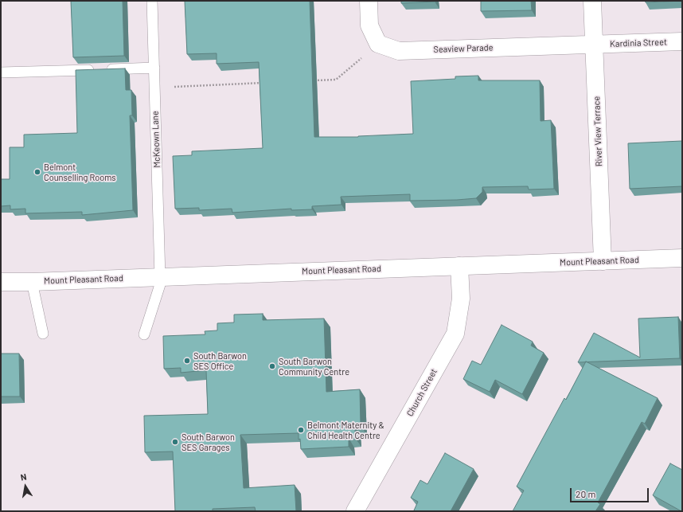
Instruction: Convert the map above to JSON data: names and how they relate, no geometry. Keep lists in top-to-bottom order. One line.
{"streets":{"street":["Kardinia Street","Seaview Parade","River View Terrace","Mount Pleasant Road","Church Street"],"lane":["McKeown Lane"]},"crossings":[["Kardinia Street","Seaview Parade"],["Kardinia Street","River View Terrace"],["Seaview Parade","River View Terrace"],["River View Terrace","Mount Pleasant Road"],["McKeown Lane","Mount Pleasant Road"],["Mount Pleasant Road","Church Street"]],"places":["Belmont Counselling Rooms","South Barwon SES Office","South Barwon Community Centre","Belmont Maternity & Child Health Centre","South Barwon SES Garages"],"scale_bar":"20 m","north":"top"}
